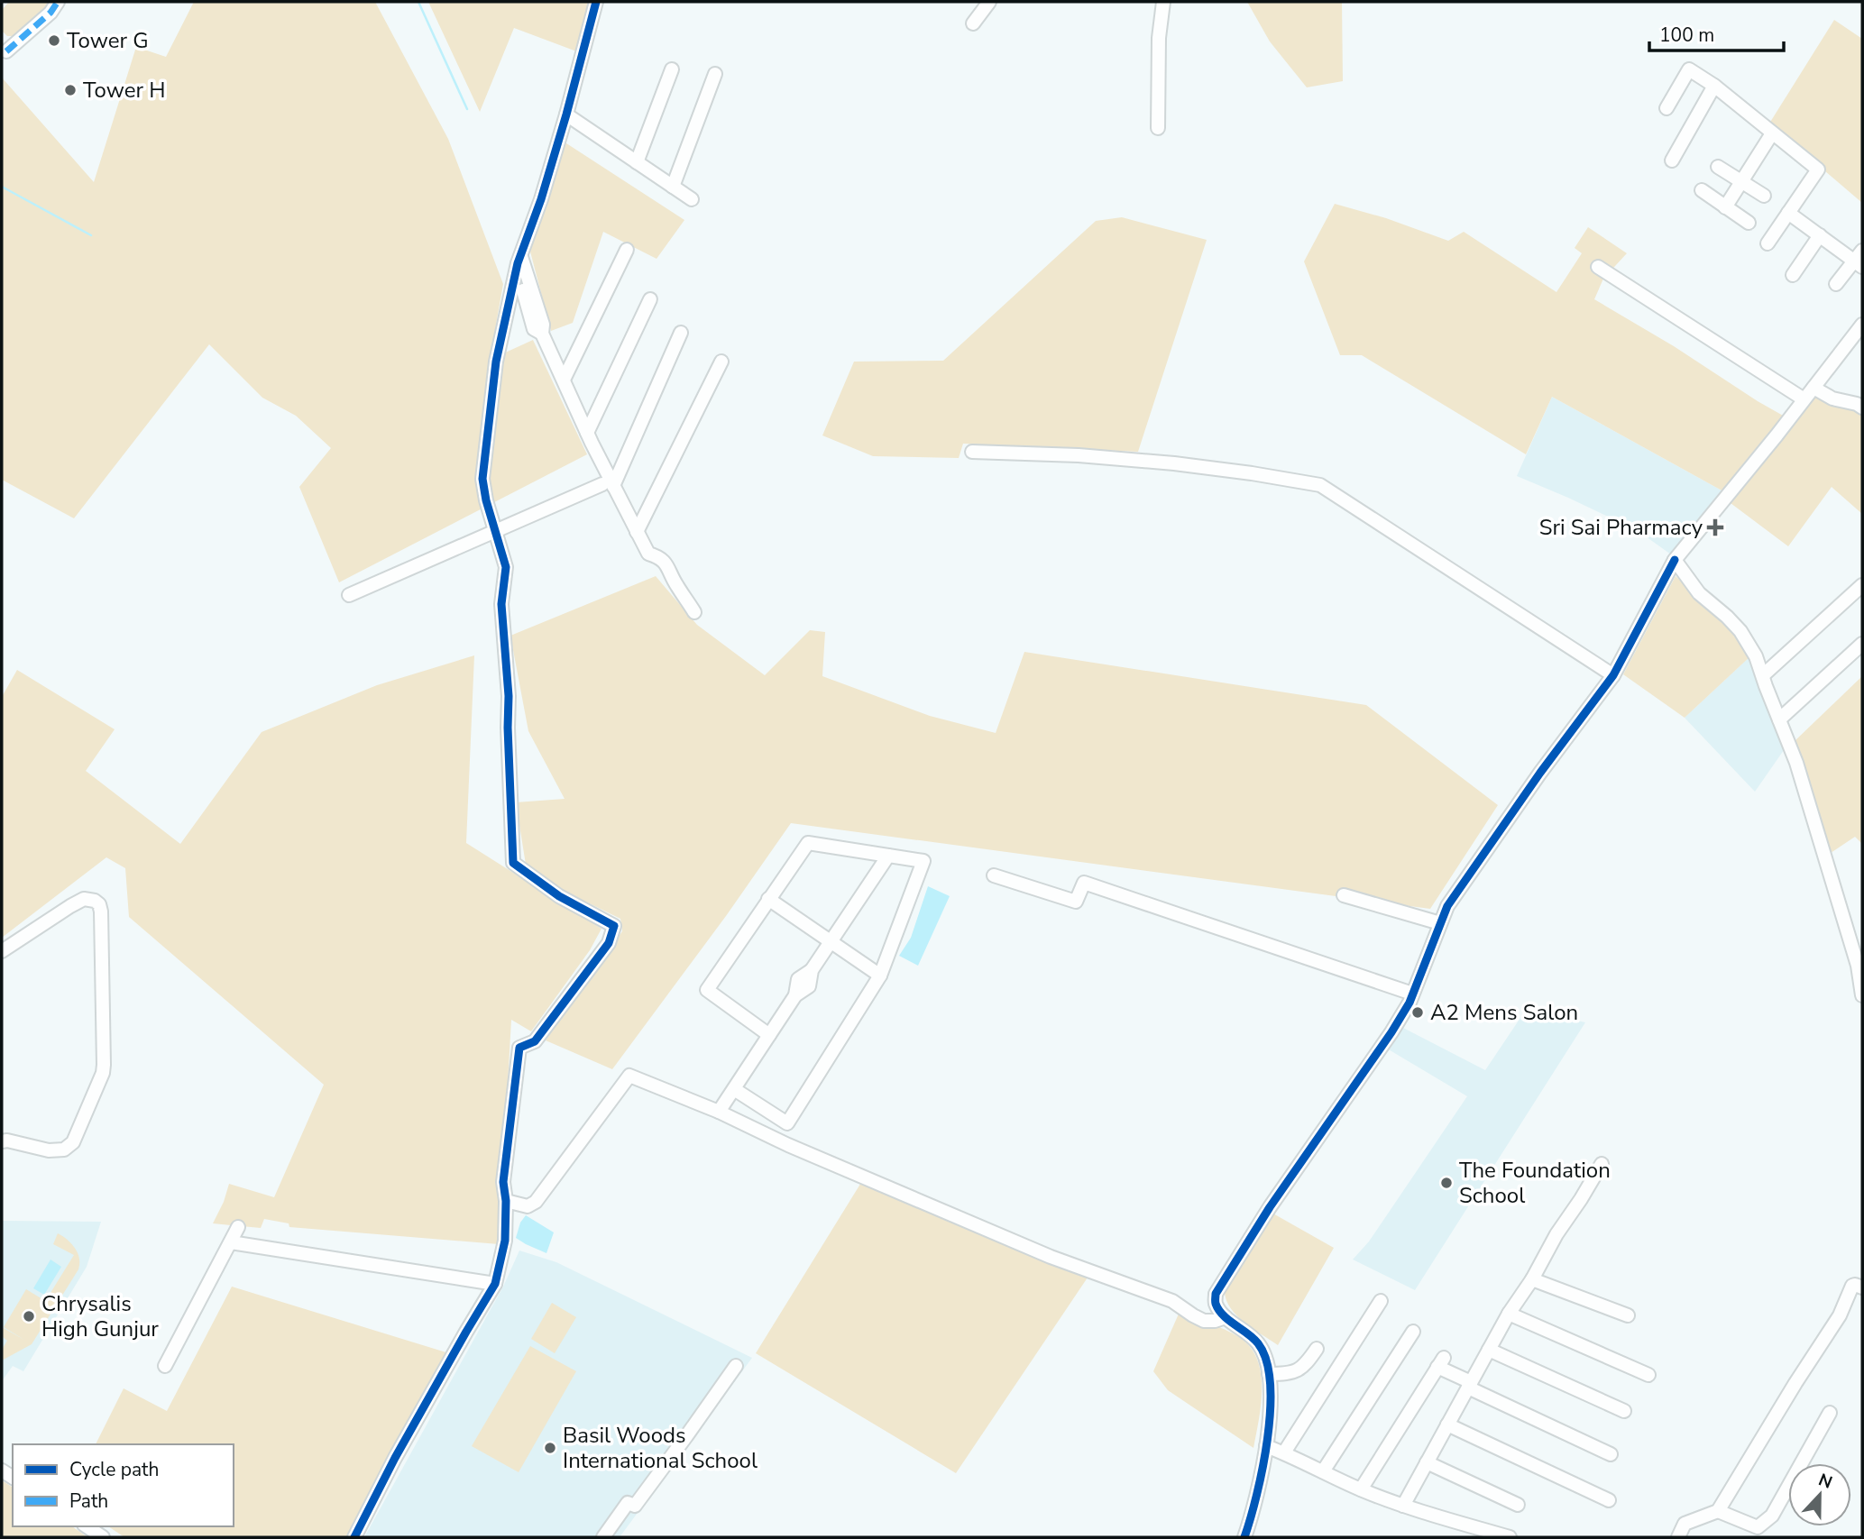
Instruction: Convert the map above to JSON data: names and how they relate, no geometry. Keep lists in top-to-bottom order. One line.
{"places":{"other":["Tower G","Tower H","A2 Mens Salon","The Foundation School","Chrysalis High Gunjur","Basil Woods International School"],"health":["Sri Sai Pharmacy"]},"legend":["Cycle path","Path"],"scale_bar":"100 m","north":"top"}
